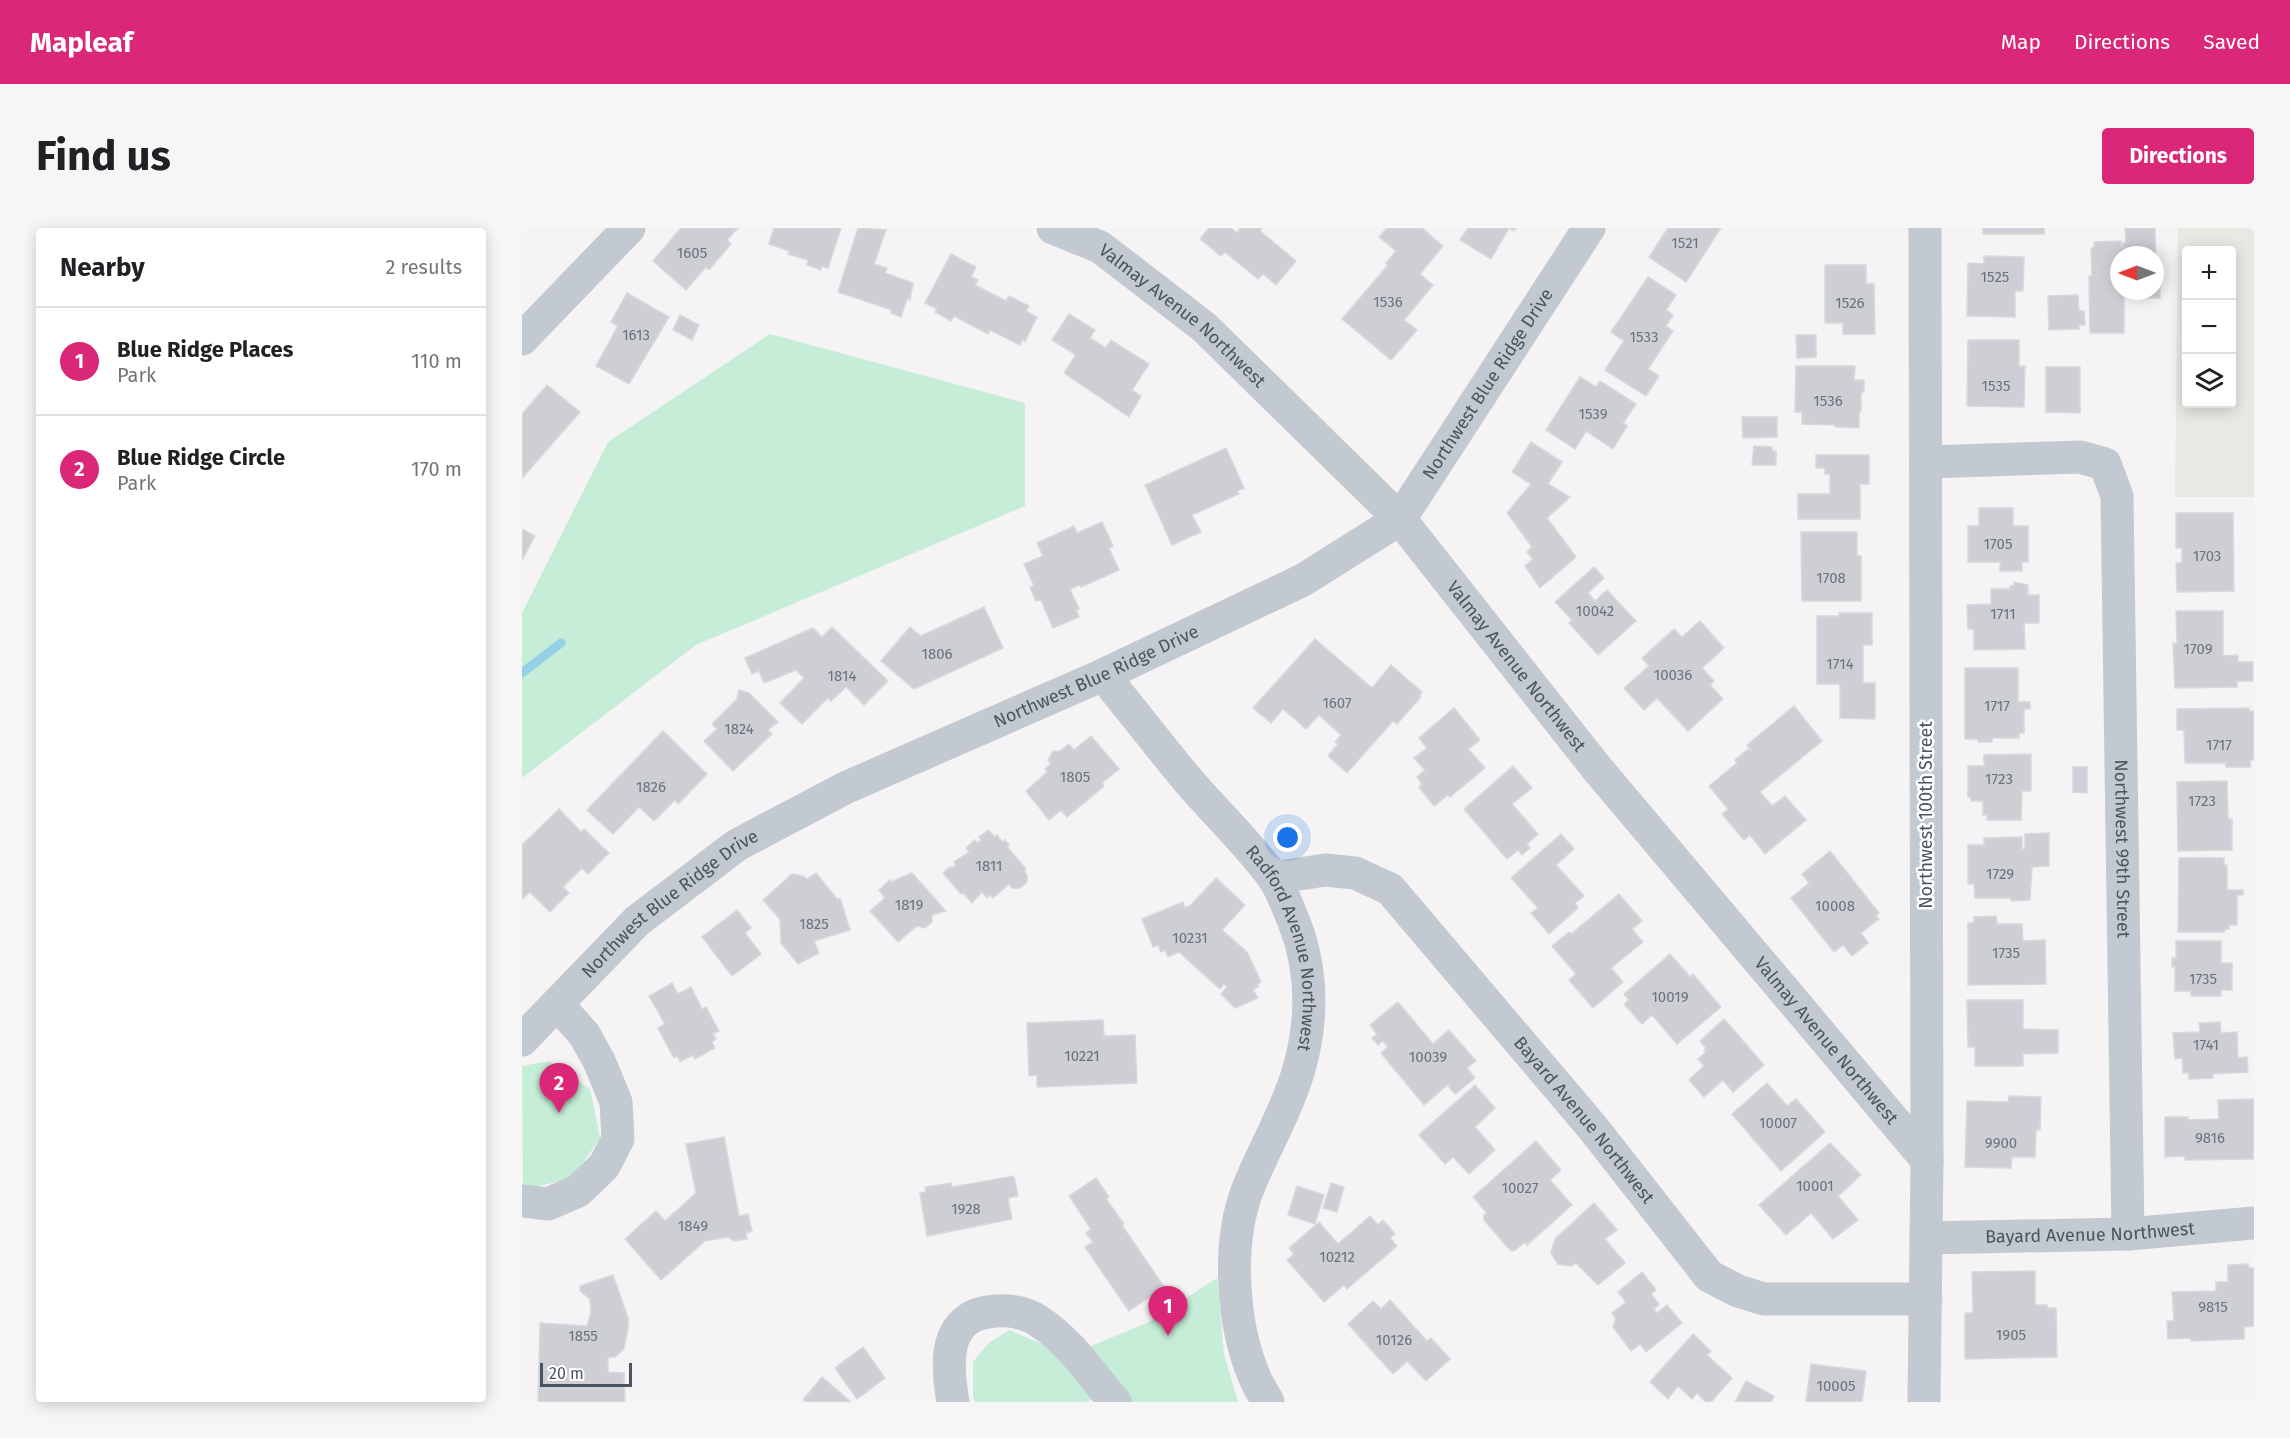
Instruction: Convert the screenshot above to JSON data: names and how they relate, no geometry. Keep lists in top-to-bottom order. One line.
{"streets":{"street":["Valmay Avenue Northwest","Northwest Blue Ridge Drive","Northwest 100th Street","Northwest 99th Street","Radford Avenue Northwest","Bayard Avenue Northwest"]},"crossings":[["Valmay Avenue Northwest","Northwest Blue Ridge Drive"],["Valmay Avenue Northwest","Northwest 100th Street"],["Northwest Blue Ridge Drive","Radford Avenue Northwest"],["Northwest 100th Street","Northwest 99th Street"],["Northwest 100th Street","Bayard Avenue Northwest"],["Northwest 99th Street","Bayard Avenue Northwest"],["Radford Avenue Northwest","Bayard Avenue Northwest"]],"house_numbers":["1521","1605","1525","1536","1526","1613","1533","1535","1536","1539","1705","1703","1708","10042","1711","1709","1806","1714","10036","1814","1607","1717","1824","1717","1805","1723","1826","1723","1811","1729","1819","10008","1825","10231","1735","1735","10019","1741","10221","10039","10007","9816","9900","10001","10027","1928","1849","10212","9815","1905","1855","10126","10005"],"scale_bar":"20 m","north":"left","page":{"header":"Mapleaf","nav":["Map","Directions","Saved"],"buttons":"Directions","title":"Find us","heading":["Nearby","2 results"],"map_buttons":["+","−"],"list":[{"mark":"1","name":"Blue Ridge Places","note":"Park","value":"110 m"},{"mark":"2","name":"Blue Ridge Circle","note":"Park","value":"170 m"}],"pins":["2","1"],"scale":"20 m"}}
